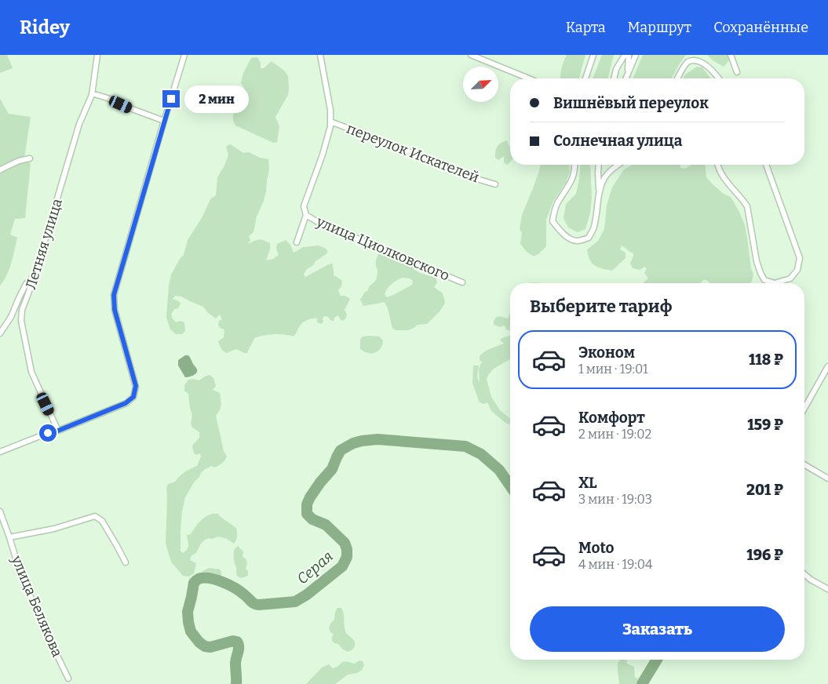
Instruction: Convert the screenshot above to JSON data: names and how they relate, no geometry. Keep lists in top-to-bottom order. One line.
{"streets":{"street":["переулок Искателей","Летняя улица","улица Циолковского","улица Белякова"]},"crossings":[["переулок Искателей","улица Циолковского"]],"water":["Серая"],"north":"top right","page":{"header":"Ridey","nav":["Карта","Маршрут","Сохранённые"],"banner":["Вишнёвый переулок","Солнечная улица"],"bubble":"2 мин","heading":"Выберите тариф","list":[{"name":"Эконом","note":"1 мин · 19:01","value":"118 ₽"},{"name":"Комфорт","note":"2 мин · 19:02","value":"159 ₽"},{"name":"XL","note":"3 мин · 19:03","value":"201 ₽"},{"name":"Moto","note":"4 мин · 19:04","value":"196 ₽"}],"buttons":"Заказать"}}
